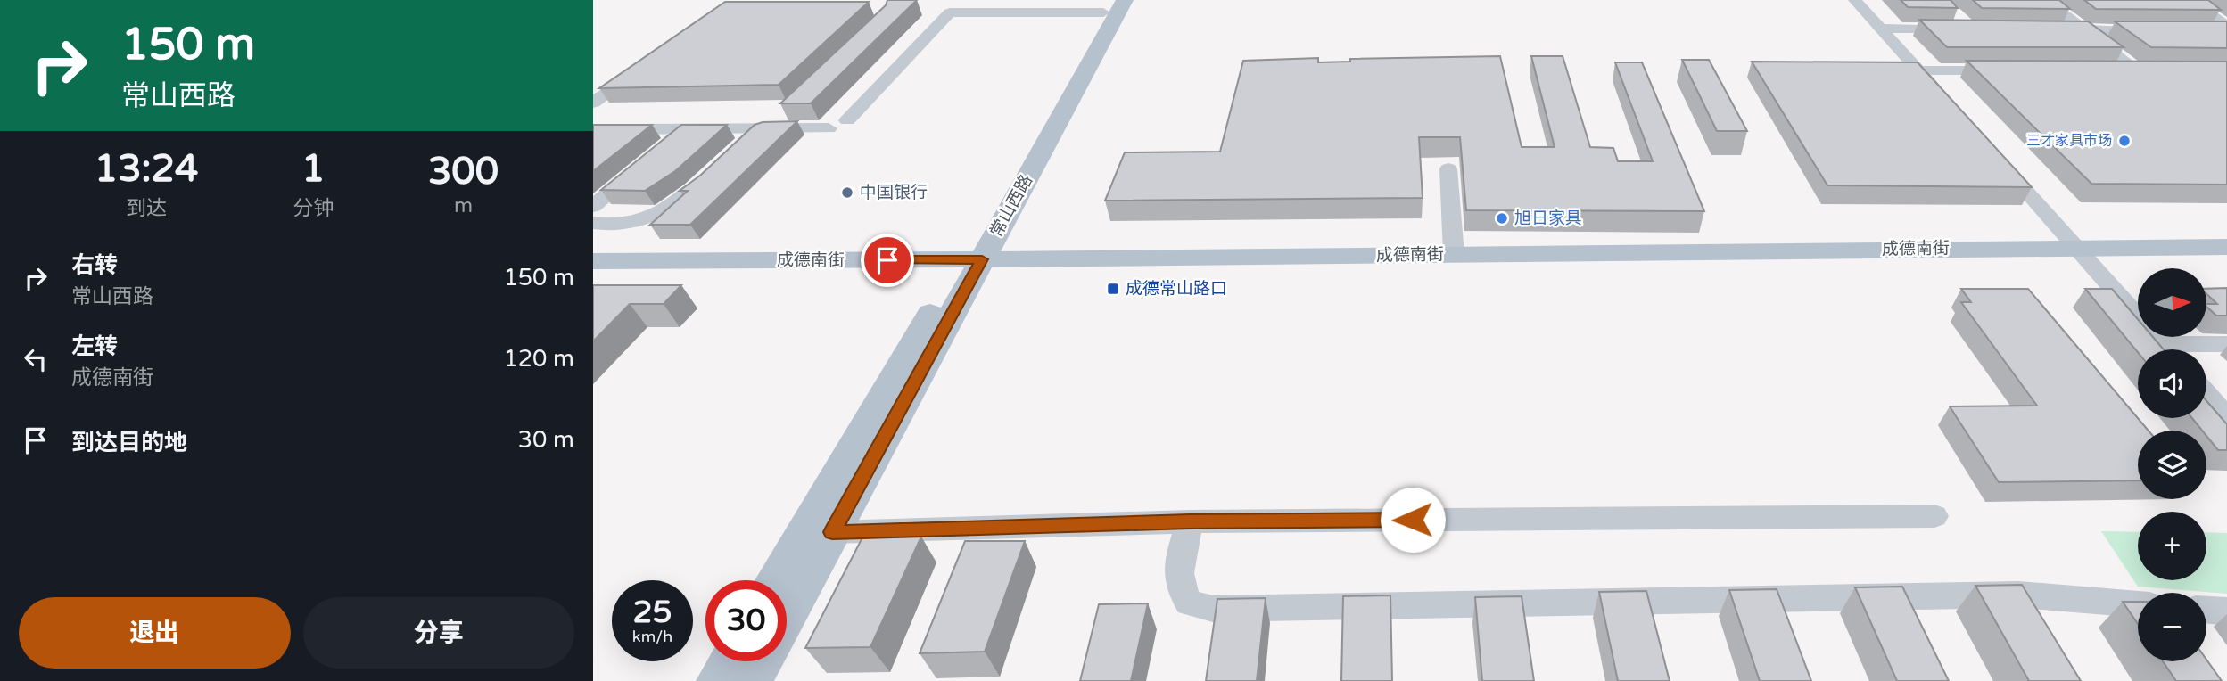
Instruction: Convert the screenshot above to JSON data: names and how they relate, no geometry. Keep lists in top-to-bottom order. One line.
{"streets":{"main road":["常山西路","成德南街"]},"crossings":[["常山西路","成德南街"]],"places":{"other":["三才家具市场","中国银行","旭日家具"],"transit":["成德常山路口"]},"north":"right","page":{"turn":["150 m","常山西路"],"eta":["13:24","到达","1","分钟","300","m"],"list":[{"name":"右转","note":"常山西路","value":"150 m"},{"name":"左转","note":"成德南街","value":"120 m"},{"name":"到达目的地","value":"30 m"}],"map_buttons":["+","−"],"speed":"25 km/h","limit":"30","buttons":["退出","分享"]}}
